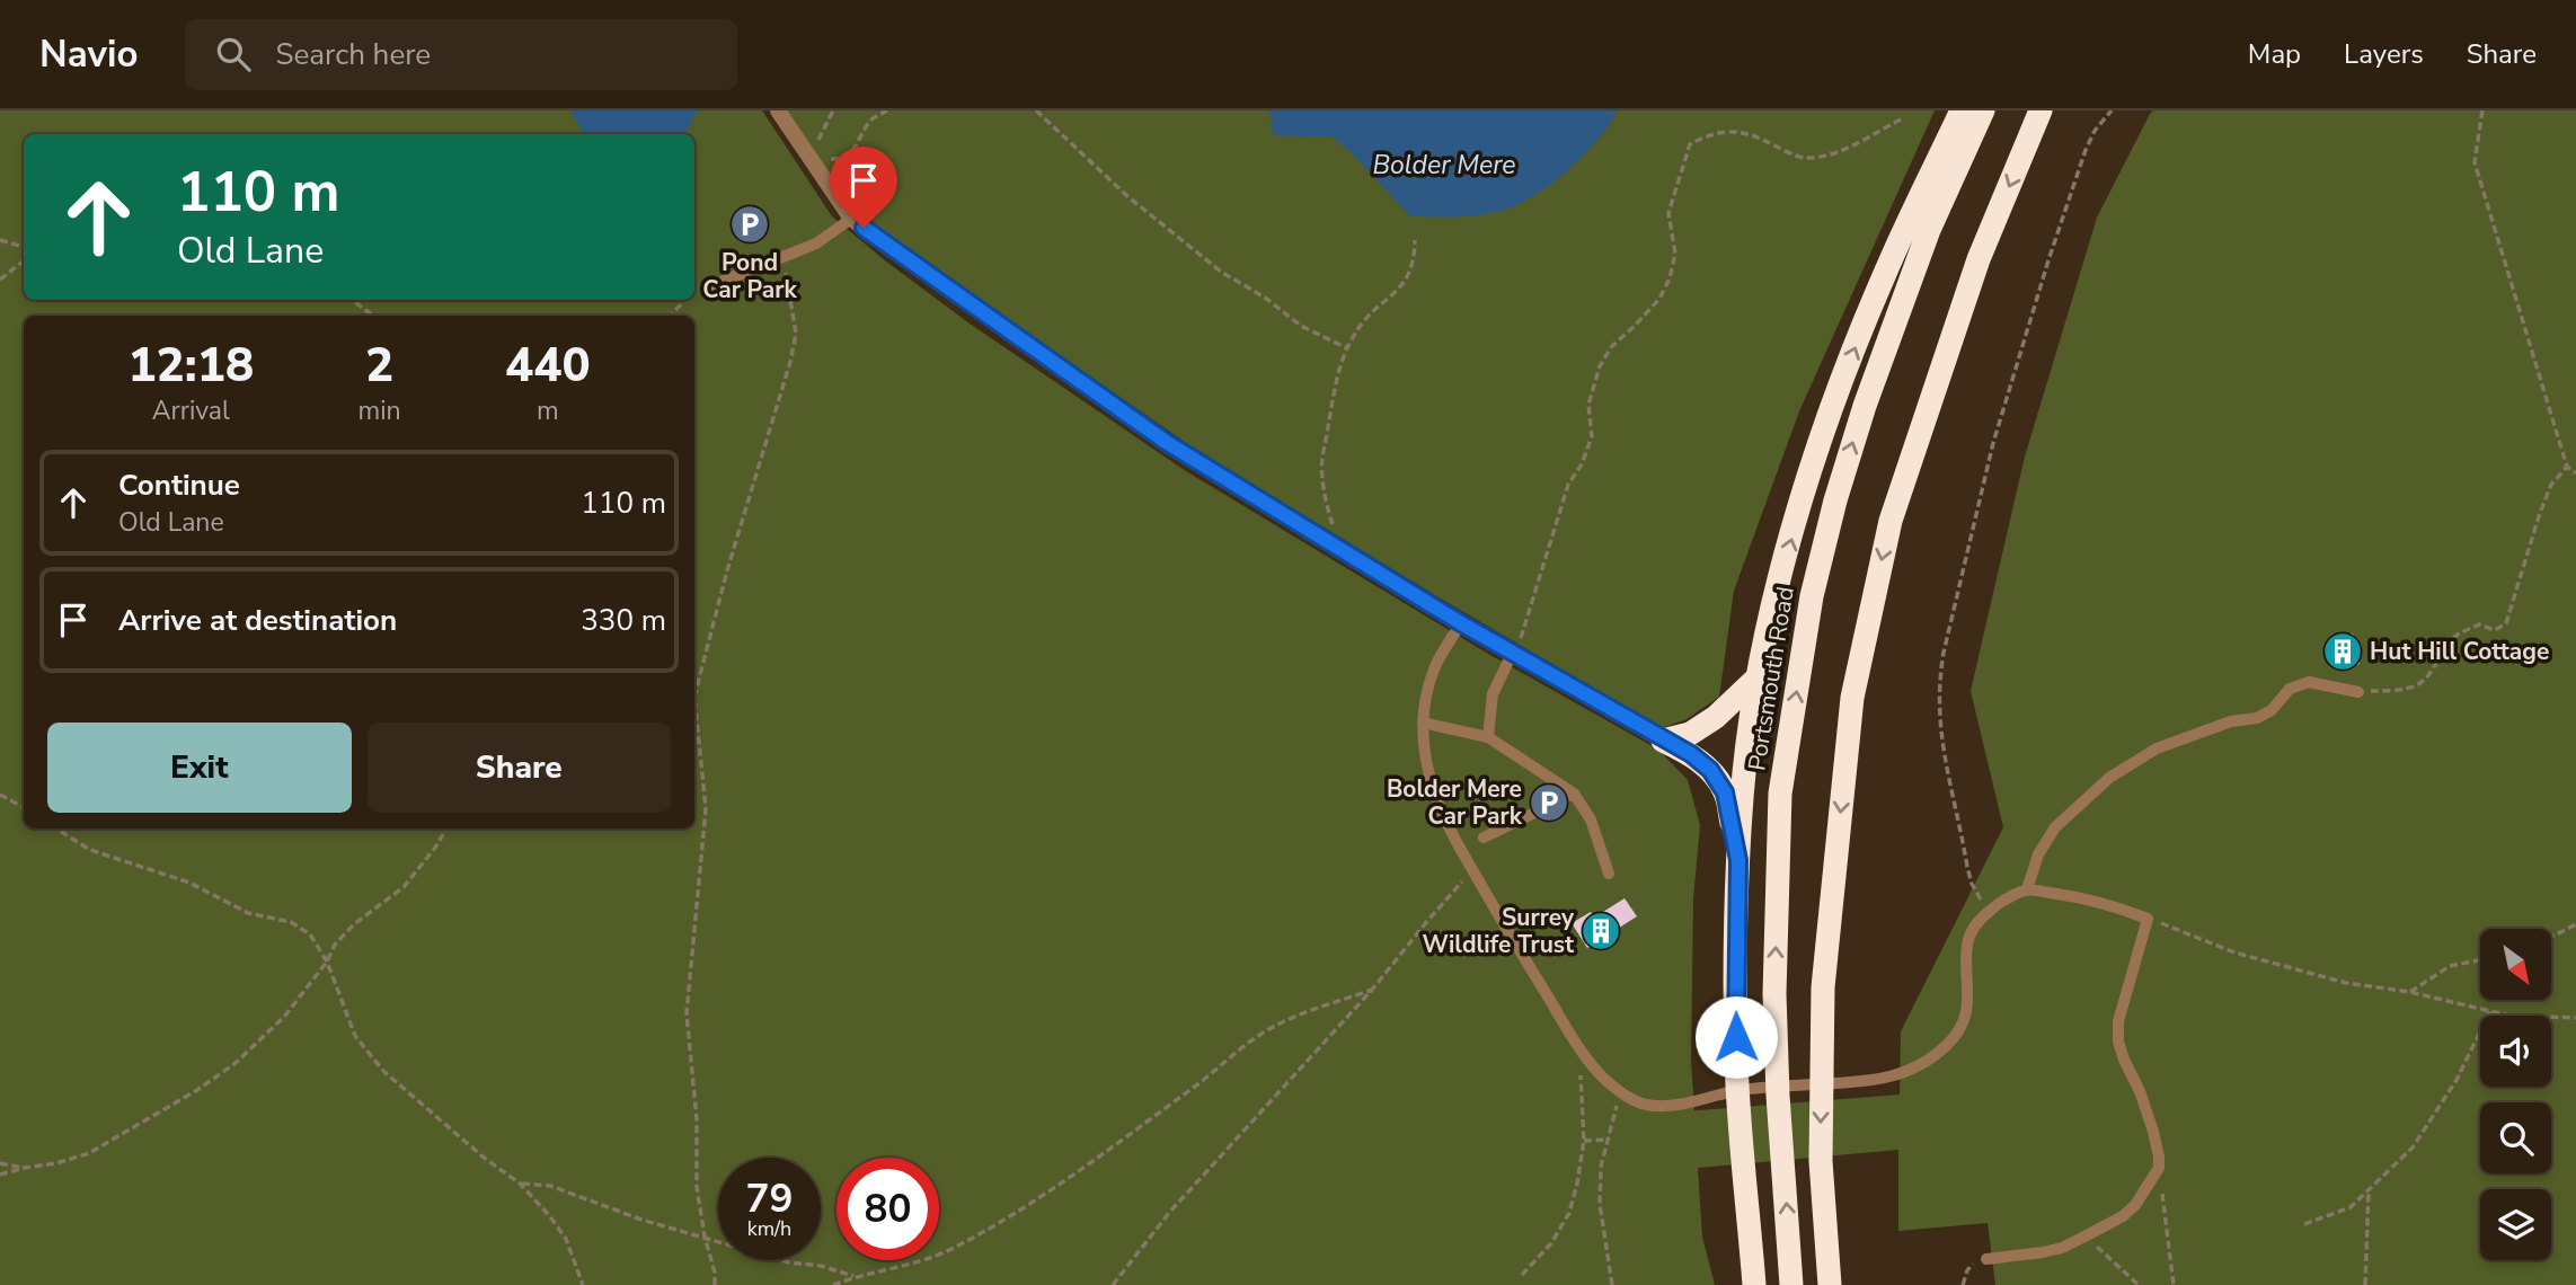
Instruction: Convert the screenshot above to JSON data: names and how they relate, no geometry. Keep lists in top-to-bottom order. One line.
{"streets":{"highway":["Portsmouth Road"]},"water":["Bolder Mere"],"places":{"parking":["Pond Car Park","Bolder Mere Car Park"],"building":["Hut Hill Cottage","Surrey Wildlife Trust"]},"north":"bottom right","page":{"header":"Navio","search":"Search here","nav":["Map","Layers","Share"],"turn":["110 m","Old Lane"],"eta":["12:18","Arrival","2","min","440","m"],"list":[{"name":"Continue","note":"Old Lane","value":"110 m"},{"name":"Arrive at destination","value":"330 m"}],"buttons":["Exit","Share"],"speed":"79 km/h","limit":"80"}}
